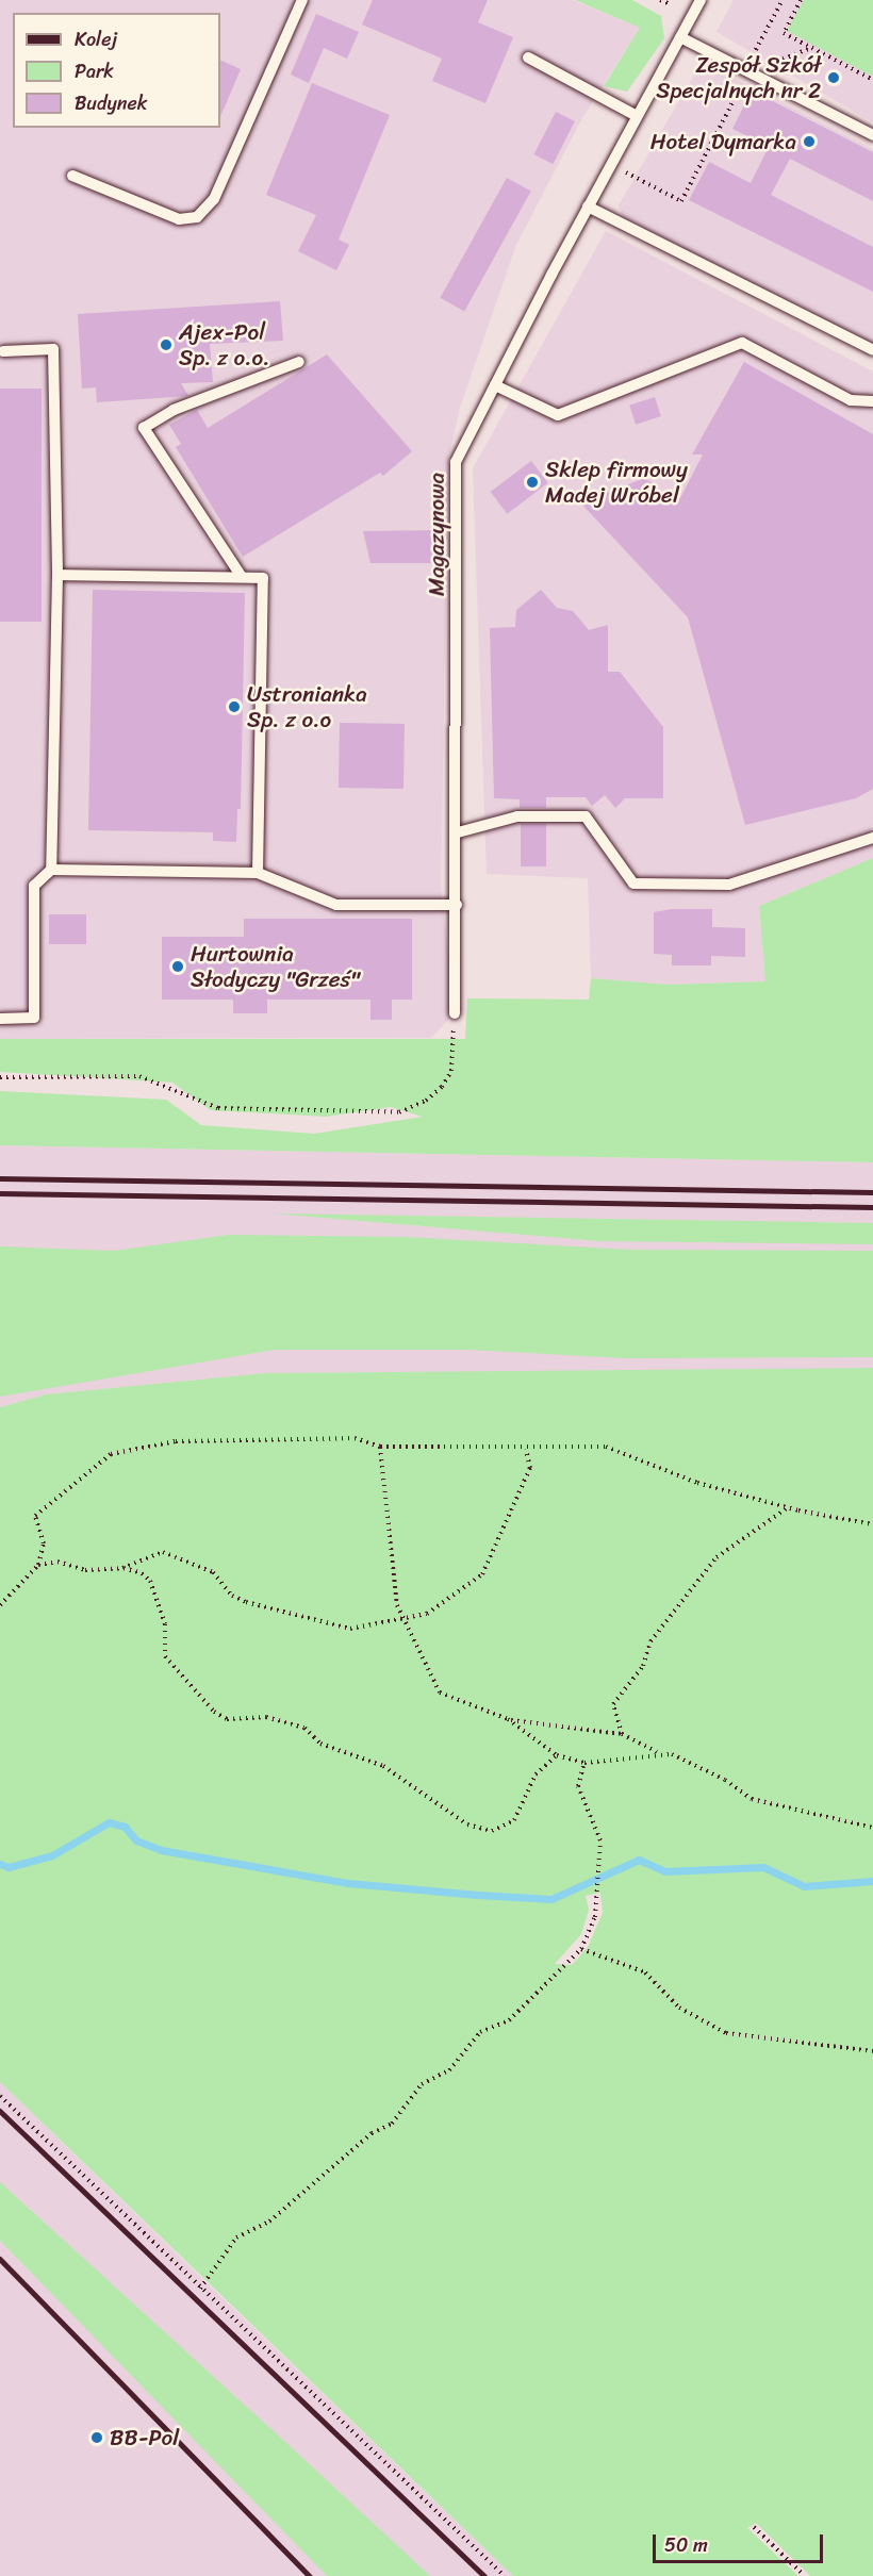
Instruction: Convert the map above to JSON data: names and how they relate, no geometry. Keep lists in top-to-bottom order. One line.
{"streets":{"lane":["Magazynowa"]},"places":["Zespół Szkół Specjalnych nr 2","Hotel Dymarka","Ajex-Pol Sp. z o.o.","Sklep firmowy Madej Wróbel","Ustronianka Sp. z o.o","Hurtownia Słodyczy \"Grześ\"","BB-Pol"],"legend":["Kolej","Park","Budynek"],"scale_bar":"50 m"}
